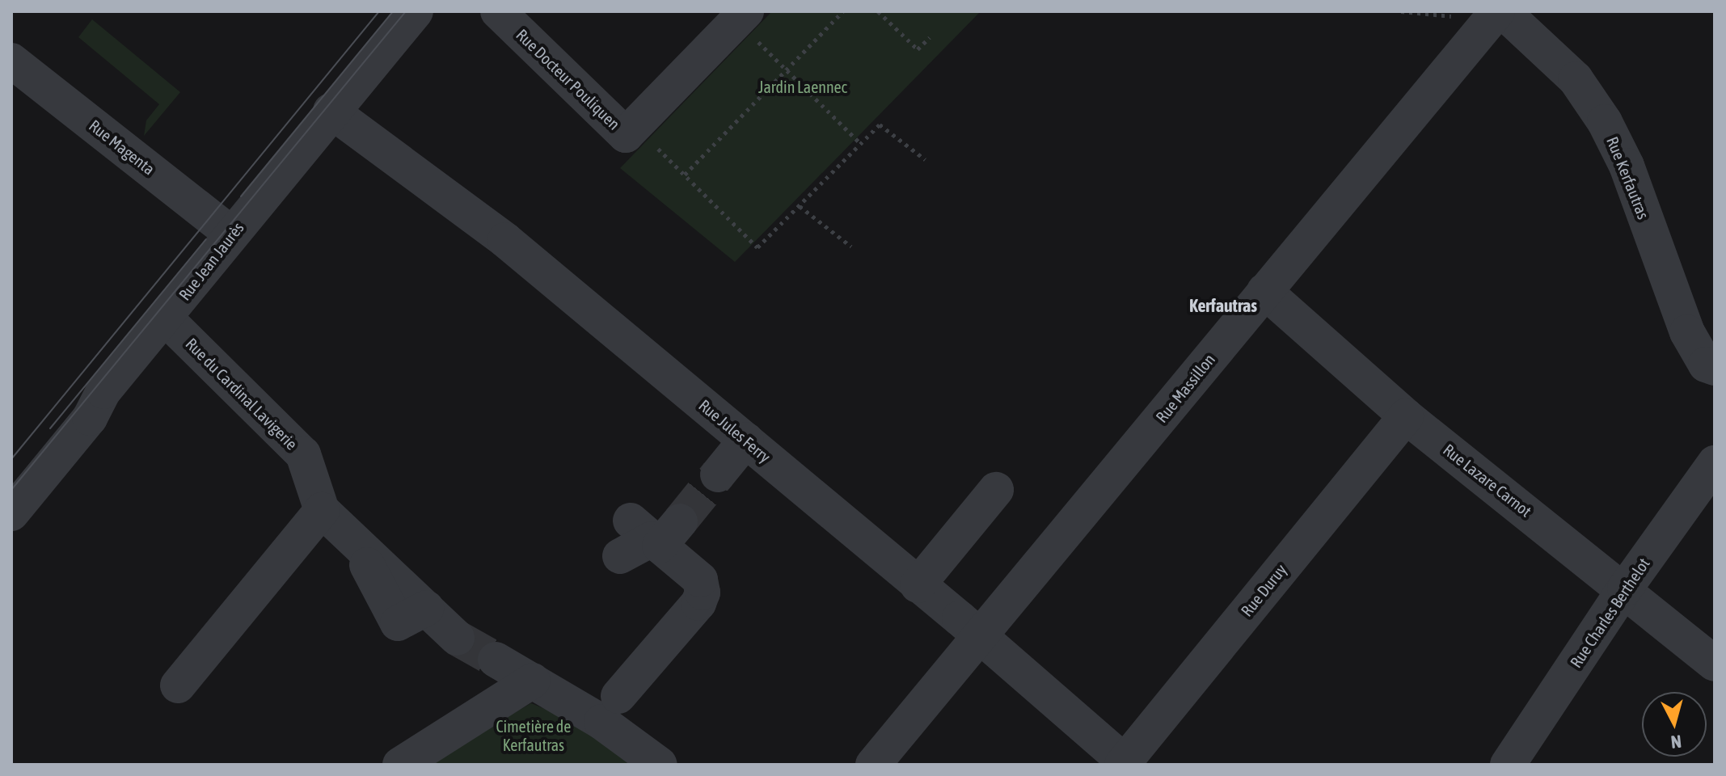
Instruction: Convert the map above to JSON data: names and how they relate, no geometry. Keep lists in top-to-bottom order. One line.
{"streets":{"street":["Rue Docteur Pouliquen","Rue Magenta","Rue Kerfautras","Rue Jean Jaurès","Rue Massillon","Rue du Cardinal Lavigerie","Rue Jules Ferry","Rue Lazare Carnot","Rue Duruy","Rue Charles Berthelot"]},"crossings":[["Rue Magenta","Rue Jean Jaurès"],["Rue Jean Jaurès","Rue du Cardinal Lavigerie"],["Rue Jean Jaurès","Rue Jules Ferry"],["Rue Massillon","Rue Jules Ferry"],["Rue Massillon","Rue Lazare Carnot"],["Rue Jules Ferry","Rue Duruy"],["Rue Lazare Carnot","Rue Duruy"],["Rue Lazare Carnot","Rue Charles Berthelot"]],"districts":["Kerfautras"],"parks":["Jardin Laennec","Cimetière de Kerfautras"],"north":"bottom"}
